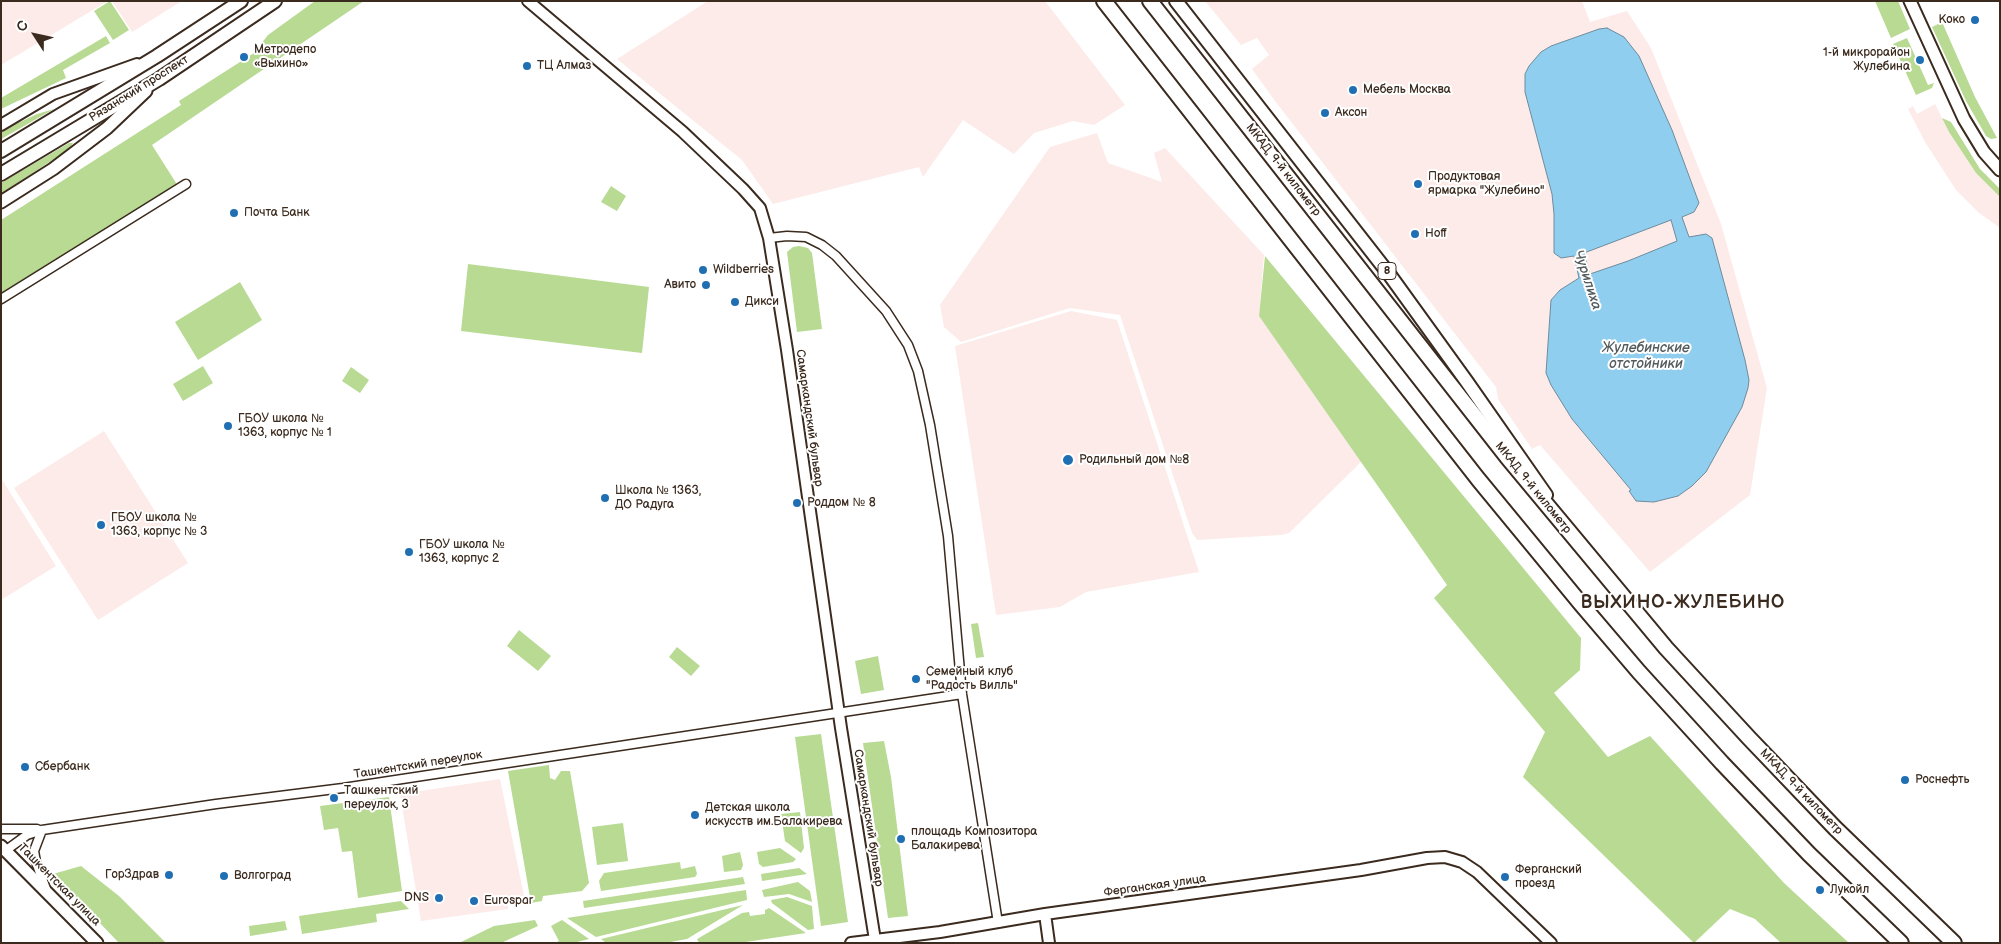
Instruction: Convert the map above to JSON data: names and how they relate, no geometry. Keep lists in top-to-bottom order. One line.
{"streets":{"highway":["МКАД, 9-й километр"],"main road":["Рязанский проспект","8","Ташкентская улица"],"street":["Самаркандский бульвар","Ташкентский переулок","Ферганская улица"]},"crossings":[["МКАД, 9-й километр","8"],["Самаркандский бульвар","Ташкентский переулок"],["Самаркандский бульвар","Ферганская улица"],["Ташкентский переулок","Ташкентская улица"]],"districts":["ВЫХИНО-ЖУЛЕБИНО"],"water":["Чурилиха","Жулебинские отстойники"],"places":["Коко","Метродепо «Выхино»","1-й микрорайон Жулебина","ТЦ Алмаз","Мебель Москва","Аксон","Продуктовая ярмарка \"Жулебино\"","Почта Банк","Hoff","Wildberries","Авито","Дикси","ГБОУ школа № 1363, корпус № 1","Родильный дом №8","Школа № 1363, ДО Радуга","Роддом № 8","ГБОУ школа № 1363, корпус № 3","ГБОУ школа № 1363, корпус 2","Семейный клуб \"Радость Вилль\"","Сбербанк","Роснефть","Ташкентский переулок, 3","Детская школа искусств им.Балакирева","площадь Композитора Балакирева","ГорЗдрав","Волгоград","Ферганский проезд","Лукойл","DNS","Eurospar"],"north":"top left"}
